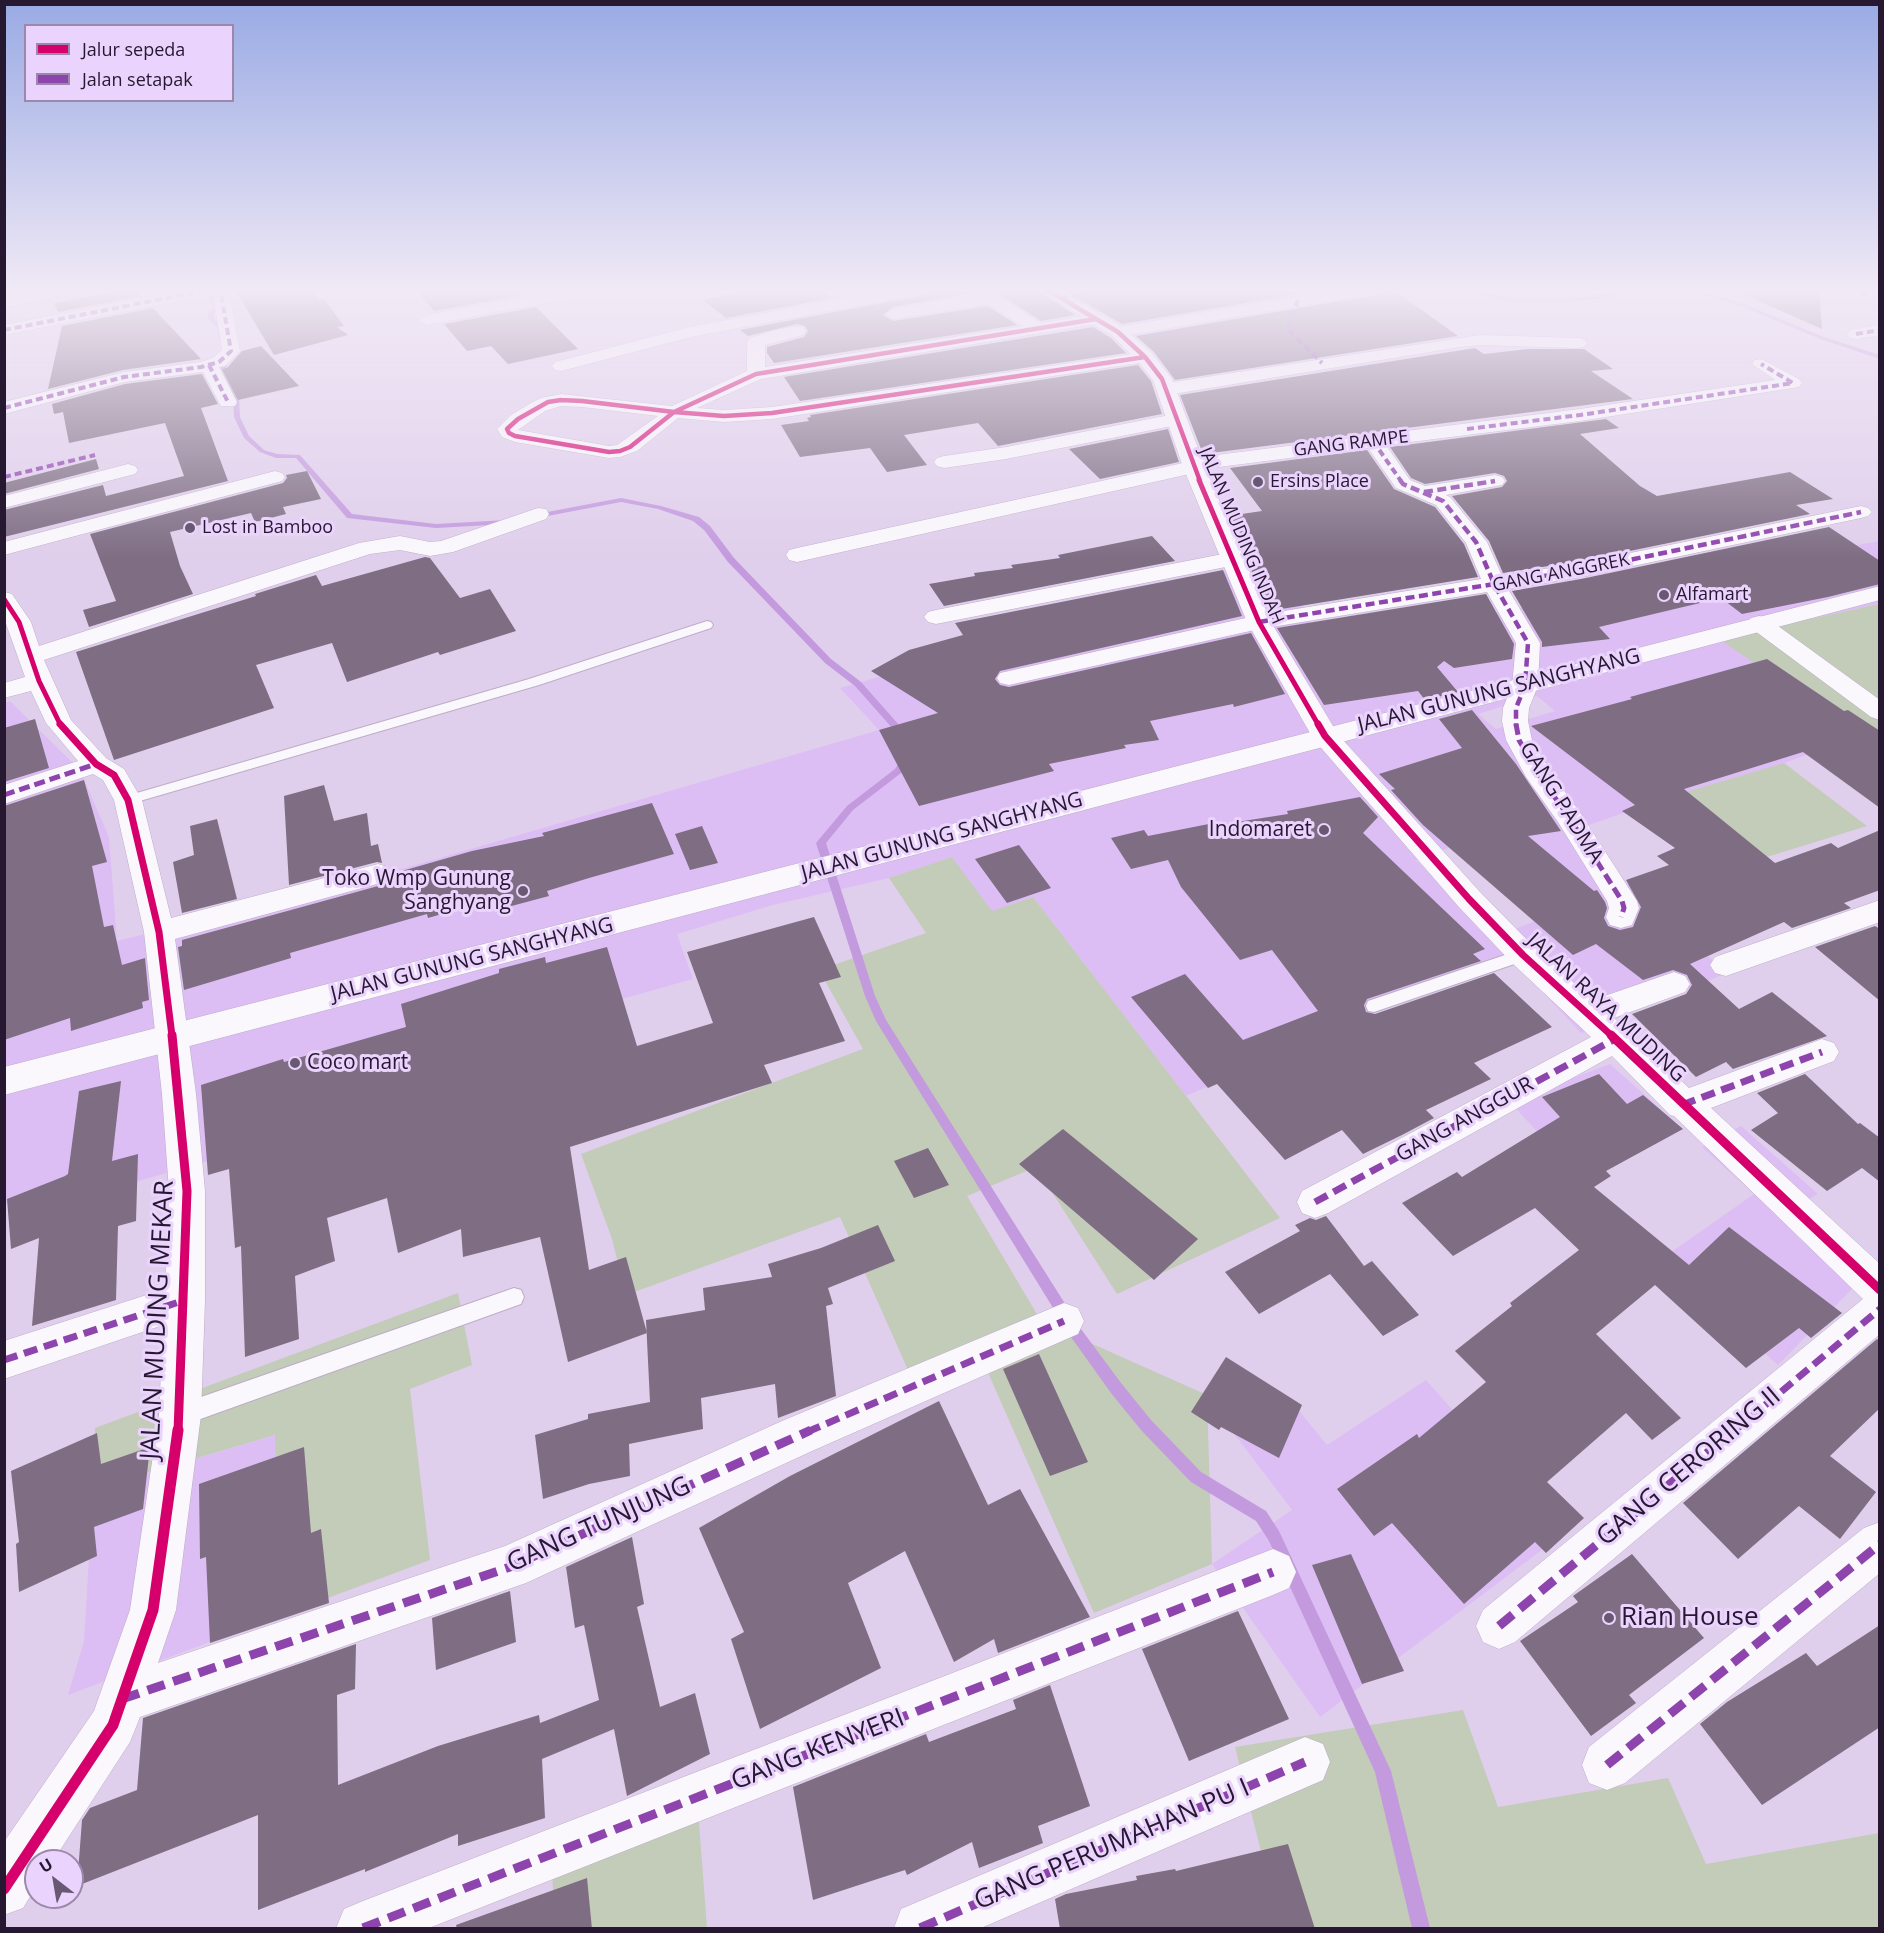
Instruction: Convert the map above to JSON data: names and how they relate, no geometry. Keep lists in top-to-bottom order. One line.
{"streets":{"main road":["JALAN MUDING INDAH","JALAN GUNUNG SANGHYANG"],"street":["GANG RAMPE","GANG ANGGREK","GANG PADMA","JALAN RAYA MUDING","GANG ANGGUR","JALAN MUDING MEKAR","GANG CERORING II","GANG TUNJUNG","GANG KENYERI","GANG PERUMAHAN PU I"]},"crossings":[["GANG RAMPE","JALAN MUDING INDAH"],["GANG RAMPE","GANG PADMA"],["JALAN MUDING INDAH","GANG ANGGREK"],["JALAN MUDING INDAH","JALAN GUNUNG SANGHYANG"],["JALAN MUDING INDAH","JALAN RAYA MUDING"],["GANG ANGGREK","GANG PADMA"],["JALAN GUNUNG SANGHYANG","GANG PADMA"],["JALAN GUNUNG SANGHYANG","JALAN RAYA MUDING"],["JALAN GUNUNG SANGHYANG","JALAN MUDING MEKAR"],["JALAN RAYA MUDING","GANG ANGGUR"],["JALAN MUDING MEKAR","GANG TUNJUNG"]],"places":["Ersins Place","Lost in Bamboo","Alfamart","Indomaret","Toko Wmp Gunung Sanghyang","Coco mart","Rian House"],"legend":["Jalur sepeda","Jalan setapak"],"north":"top left"}
